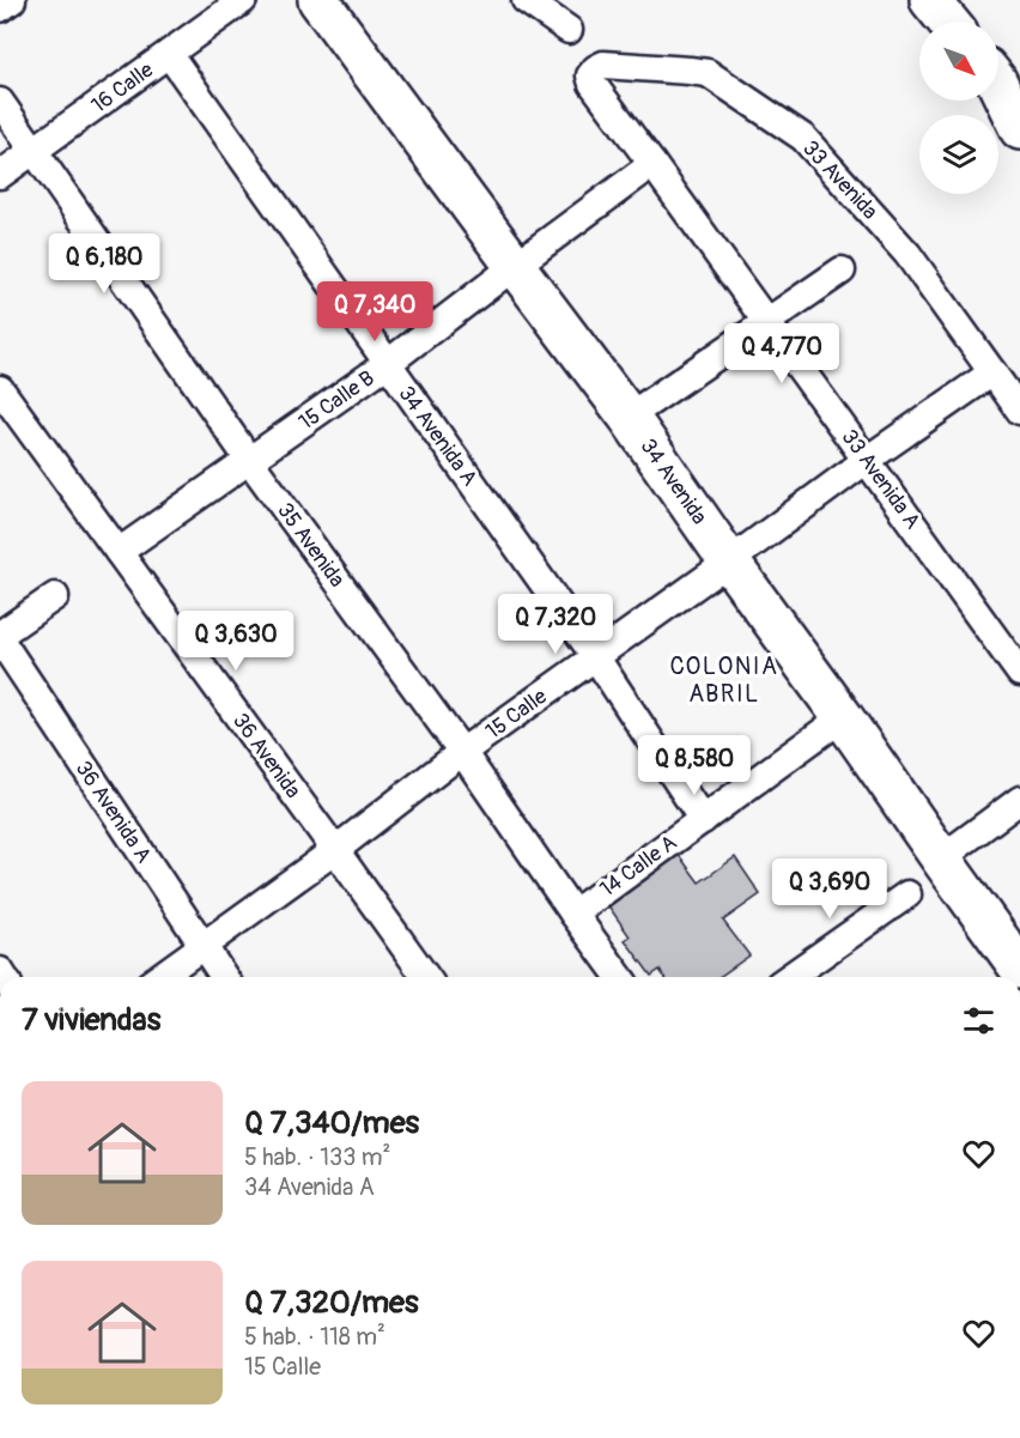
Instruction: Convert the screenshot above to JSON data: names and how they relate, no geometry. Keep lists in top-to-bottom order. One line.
{"streets":{"street":["16 Calle","33 Avenida","15 Calle B","34 Avenida A","33 Avenida A","34 Avenida","35 Avenida","15 Calle","36 Avenida","36 Avenida A","14 Calle A"]},"crossings":[["16 Calle","34 Avenida A"],["16 Calle","35 Avenida"],["33 Avenida","33 Avenida A"],["33 Avenida","15 Calle"],["15 Calle B","34 Avenida A"],["15 Calle B","33 Avenida A"],["15 Calle B","34 Avenida"],["15 Calle B","35 Avenida"],["15 Calle B","36 Avenida"],["34 Avenida A","15 Calle"],["34 Avenida A","14 Calle A"],["33 Avenida A","15 Calle"],["34 Avenida","15 Calle"],["34 Avenida","14 Calle A"],["35 Avenida","15 Calle"],["35 Avenida","14 Calle A"],["15 Calle","36 Avenida"],["15 Calle","36 Avenida A"]],"districts":["COLONIA ABRIL"],"north":"bottom right","page":{"price":["Q 6,180","Q 7,340","Q 4,770","Q 7,320","Q 3,630","Q 8,580","Q 3,690"],"heading":"7 viviendas","list":[{"name":"Q 7,340/mes","note":"5 hab. · 133 m² · 34 Avenida A"},{"name":"Q 7,320/mes","note":"5 hab. · 118 m² · 15 Calle"}]}}
